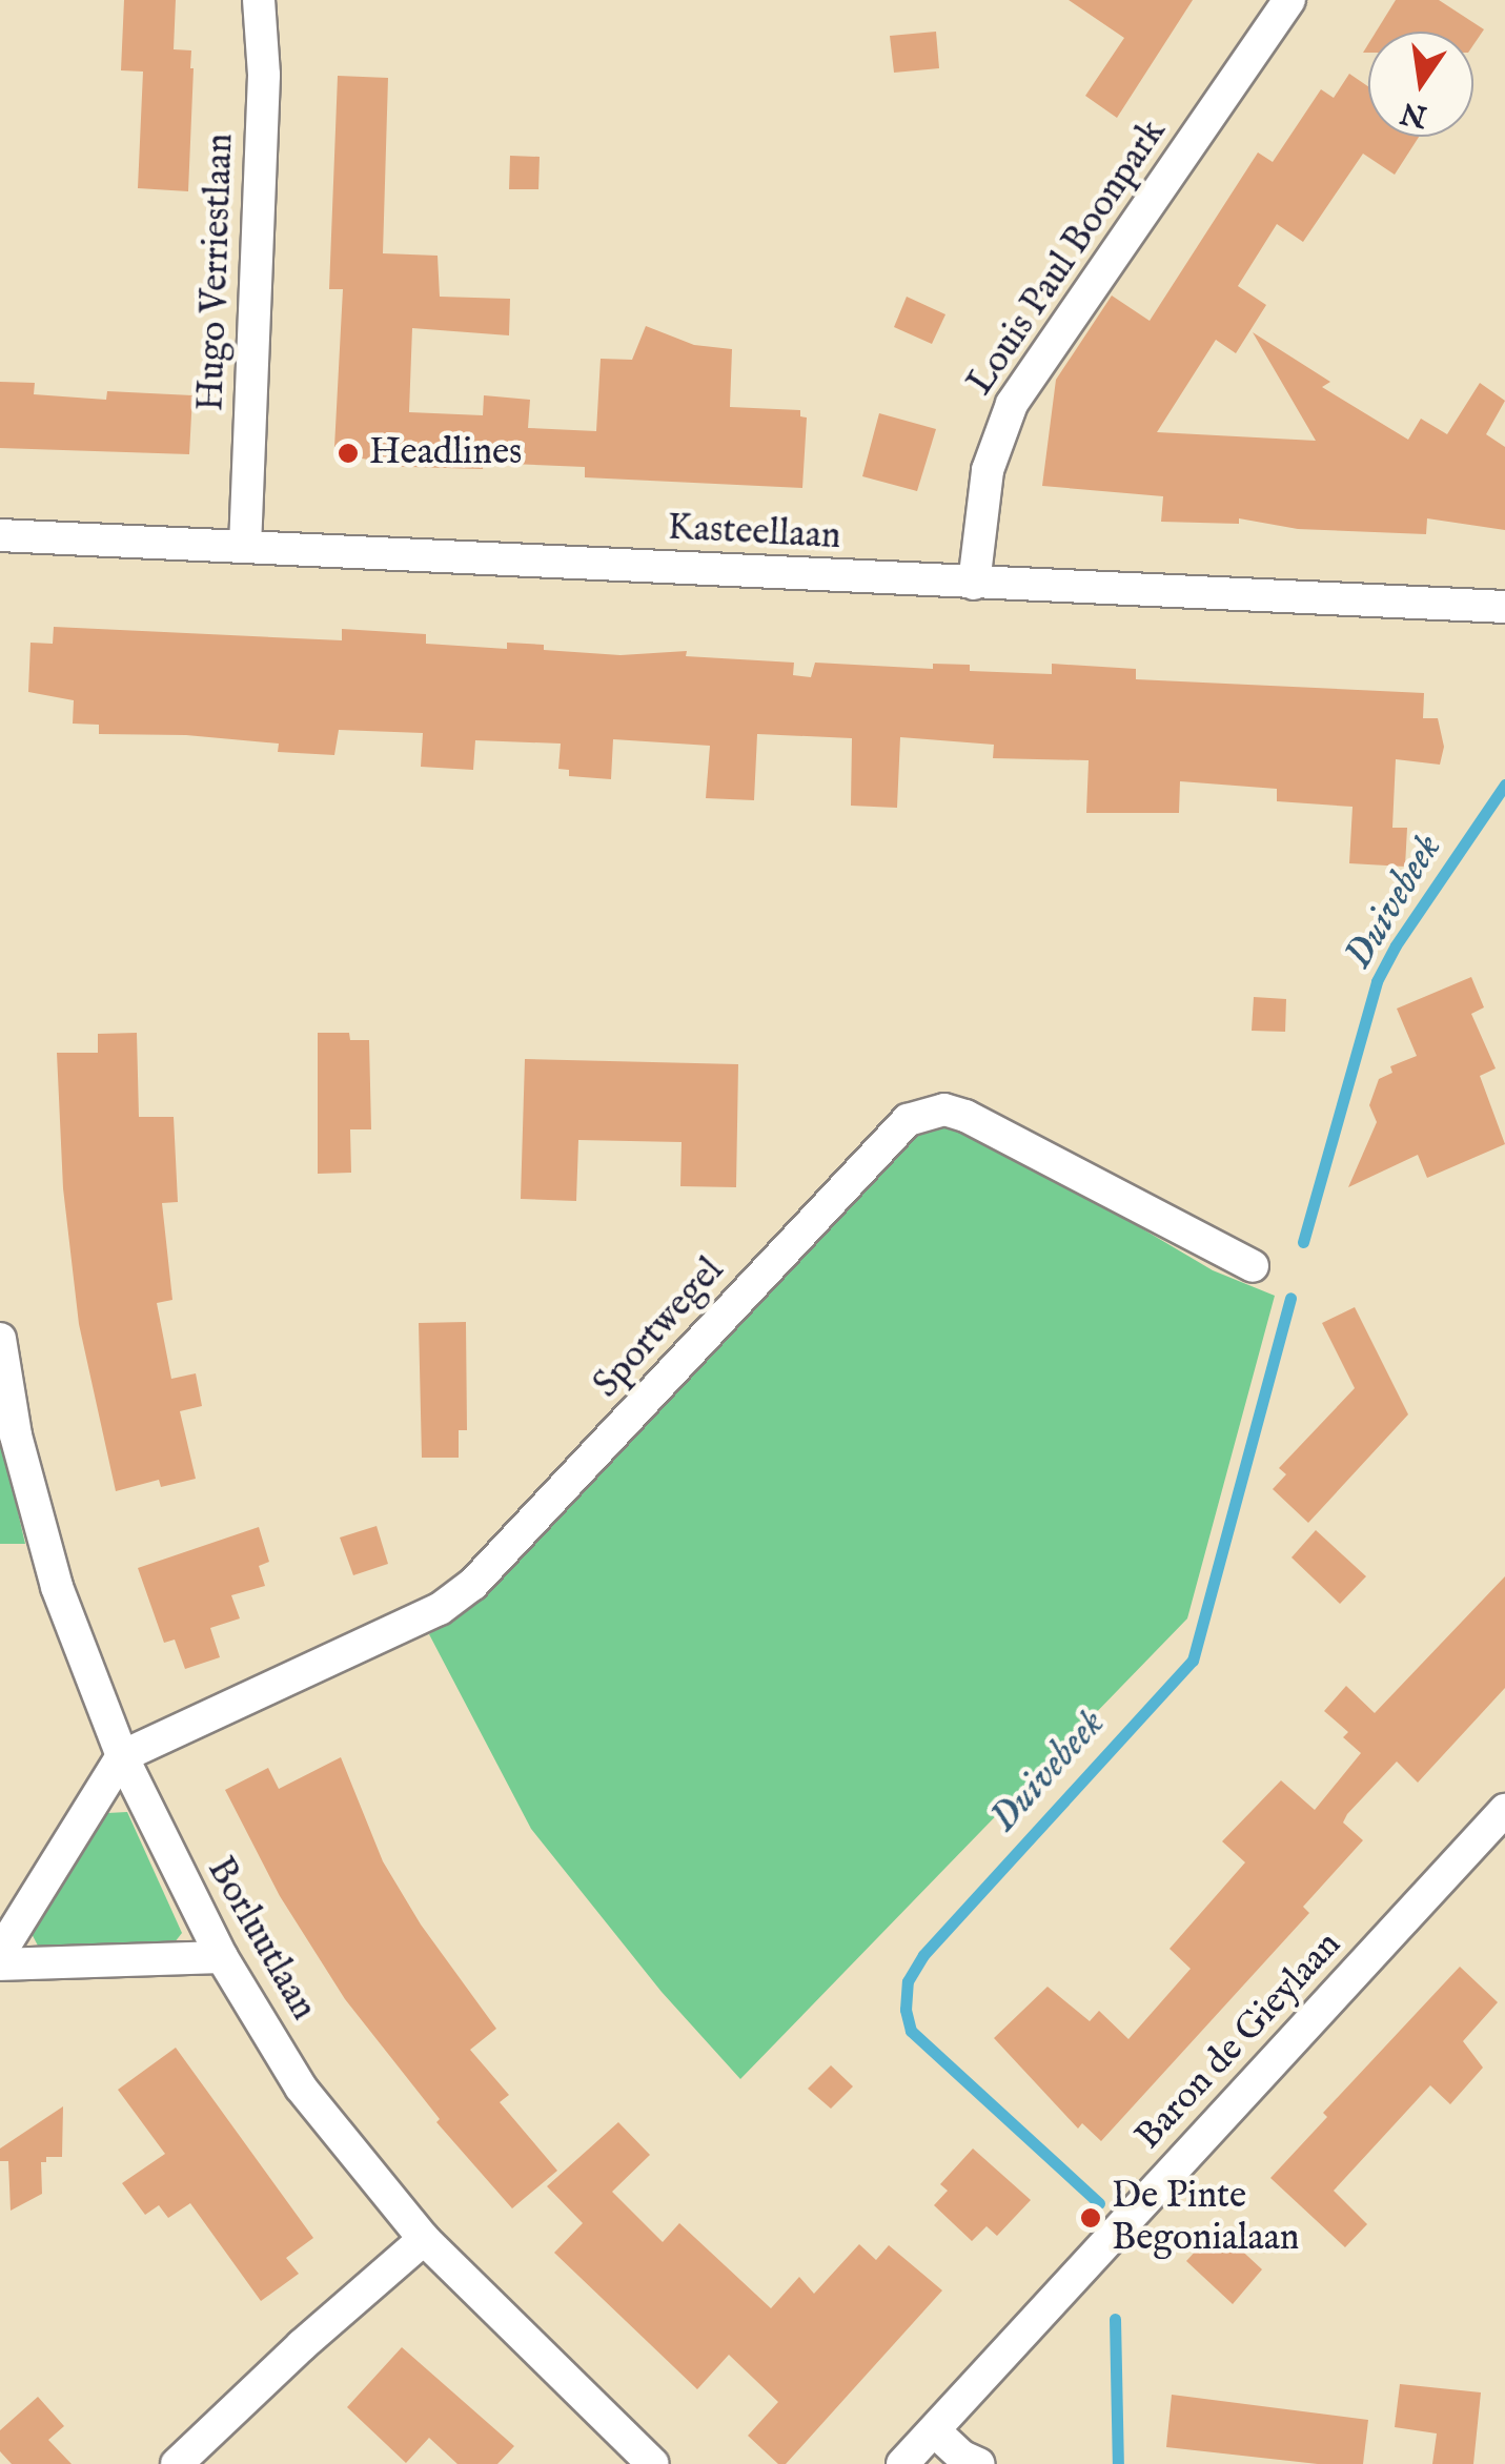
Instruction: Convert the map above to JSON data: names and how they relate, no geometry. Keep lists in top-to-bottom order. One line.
{"streets":{"street":["Louis Paul Boonpark","Hugo Verriestlaan","Kasteellaan","Sportwegel","Borluutlaan","Baron de Gieylaan"]},"crossings":[["Louis Paul Boonpark","Kasteellaan"],["Hugo Verriestlaan","Kasteellaan"],["Sportwegel","Borluutlaan"]],"water":["Duivebeek"],"places":["Headlines","De Pinte Begonialaan"],"north":"bottom"}
